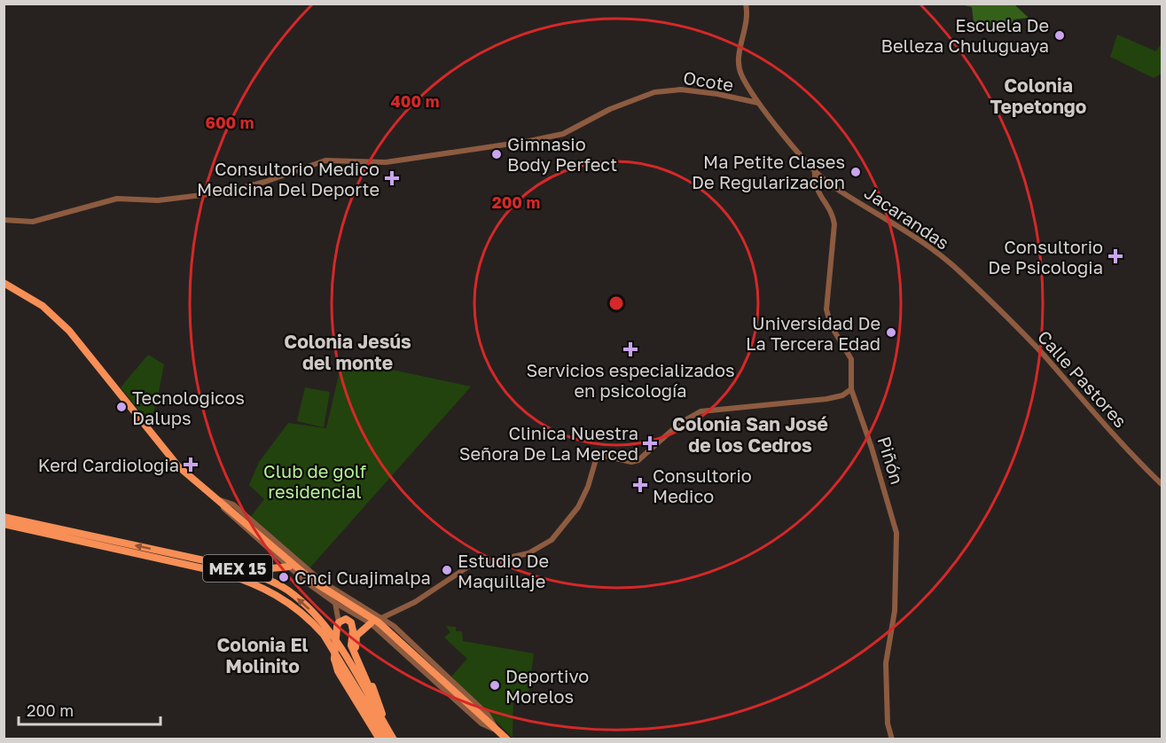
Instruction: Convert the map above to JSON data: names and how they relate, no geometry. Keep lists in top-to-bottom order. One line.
{"streets":{"main road":["MEX 15"],"street":["Ocote","Jacarandas","Calle Pastores","Piñón"]},"crossings":[["Ocote","Jacarandas"],["Jacarandas","Calle Pastores"],["Jacarandas","Piñón"]],"districts":["Colonia Tepetongo","Colonia Jesús del monte","Colonia San José de los Cedros","Colonia El Molinito"],"parks":["Club de golf residencial"],"places":{"other":["Escuela De Belleza Chuluguaya","Gimnasio Body Perfect","Ma Petite Clases De Regularizacion","Universidad De La Tercera Edad","Tecnologicos Dalups","Estudio De Maquillaje","Cnci Cuajimalpa","Deportivo Morelos"],"health":["Consultorio Medico Medicina Del Deporte","Consultorio De Psicologia","Servicios especializados en psicología","Clinica Nuestra Señora De La Merced","Kerd Cardiologia","Consultorio Medico"]},"scale_bar":"200 m","rings":["400 m","600 m","200 m"]}
